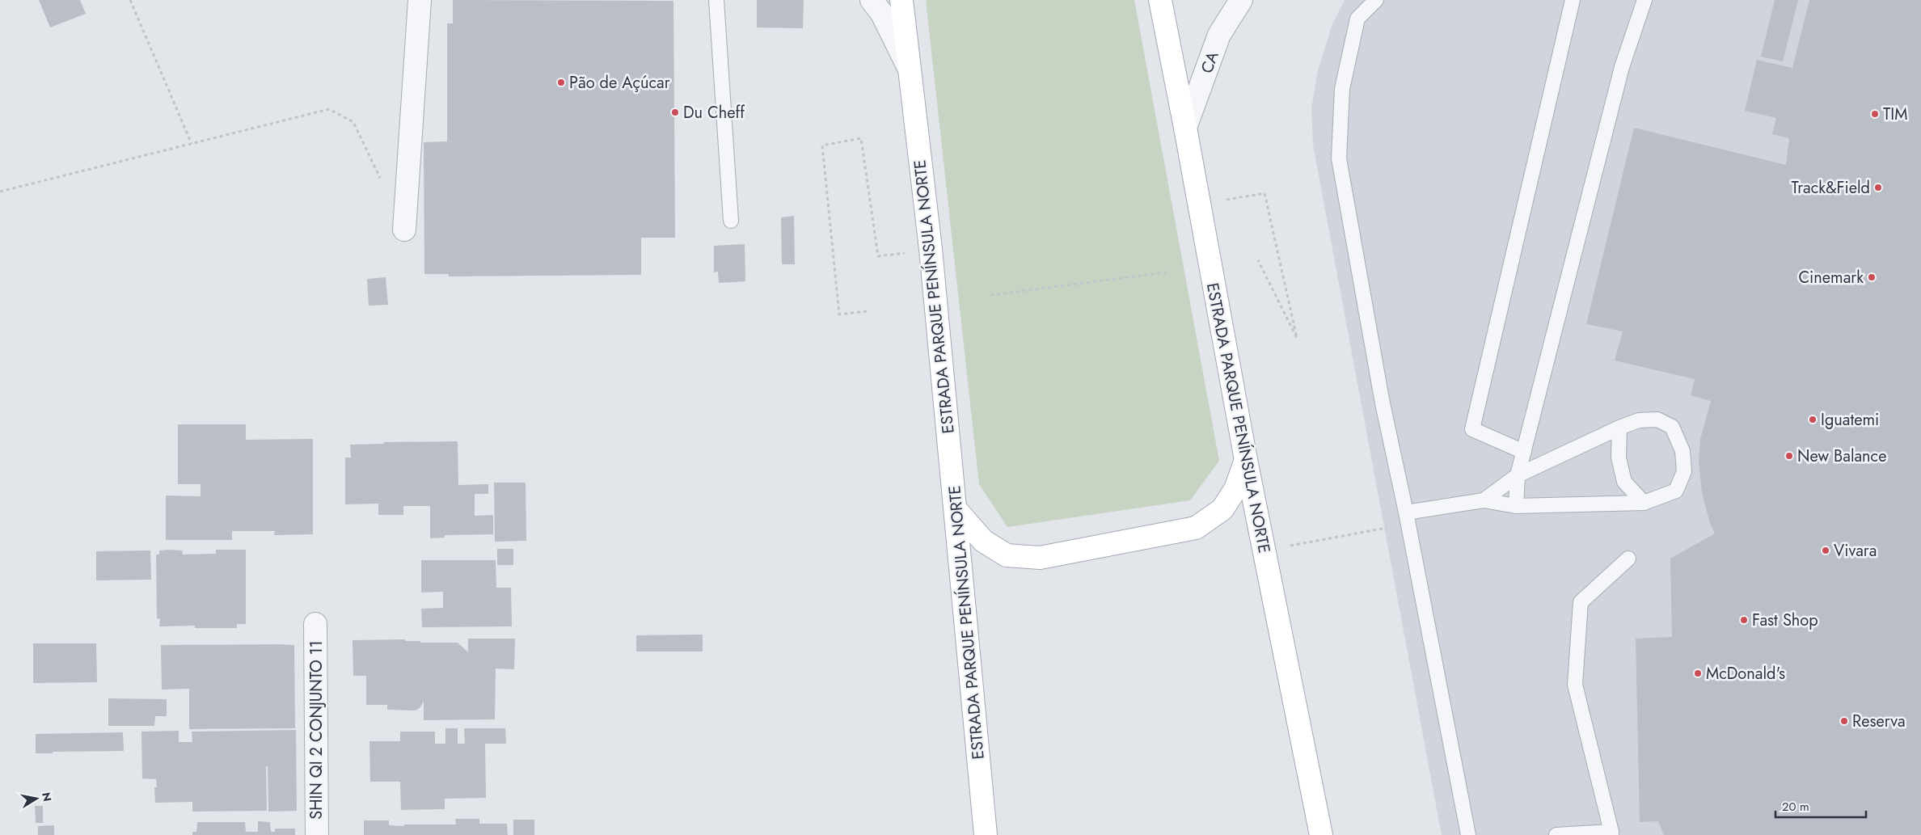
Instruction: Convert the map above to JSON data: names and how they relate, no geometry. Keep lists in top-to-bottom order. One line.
{"streets":{"main road":["ESTRADA PARQUE PENÍNSULA NORTE"],"street":["CA","SHIN QI 2 CONJUNTO 11"]},"crossings":[["CA","ESTRADA PARQUE PENÍNSULA NORTE"]],"places":["Pão de Açúcar","Du Cheff","TIM","Track&Field","Cinemark","Iguatemi","New Balance","Vivara","Fast Shop","McDonald's","Reserva"],"scale_bar":"20 m","north":"right"}
